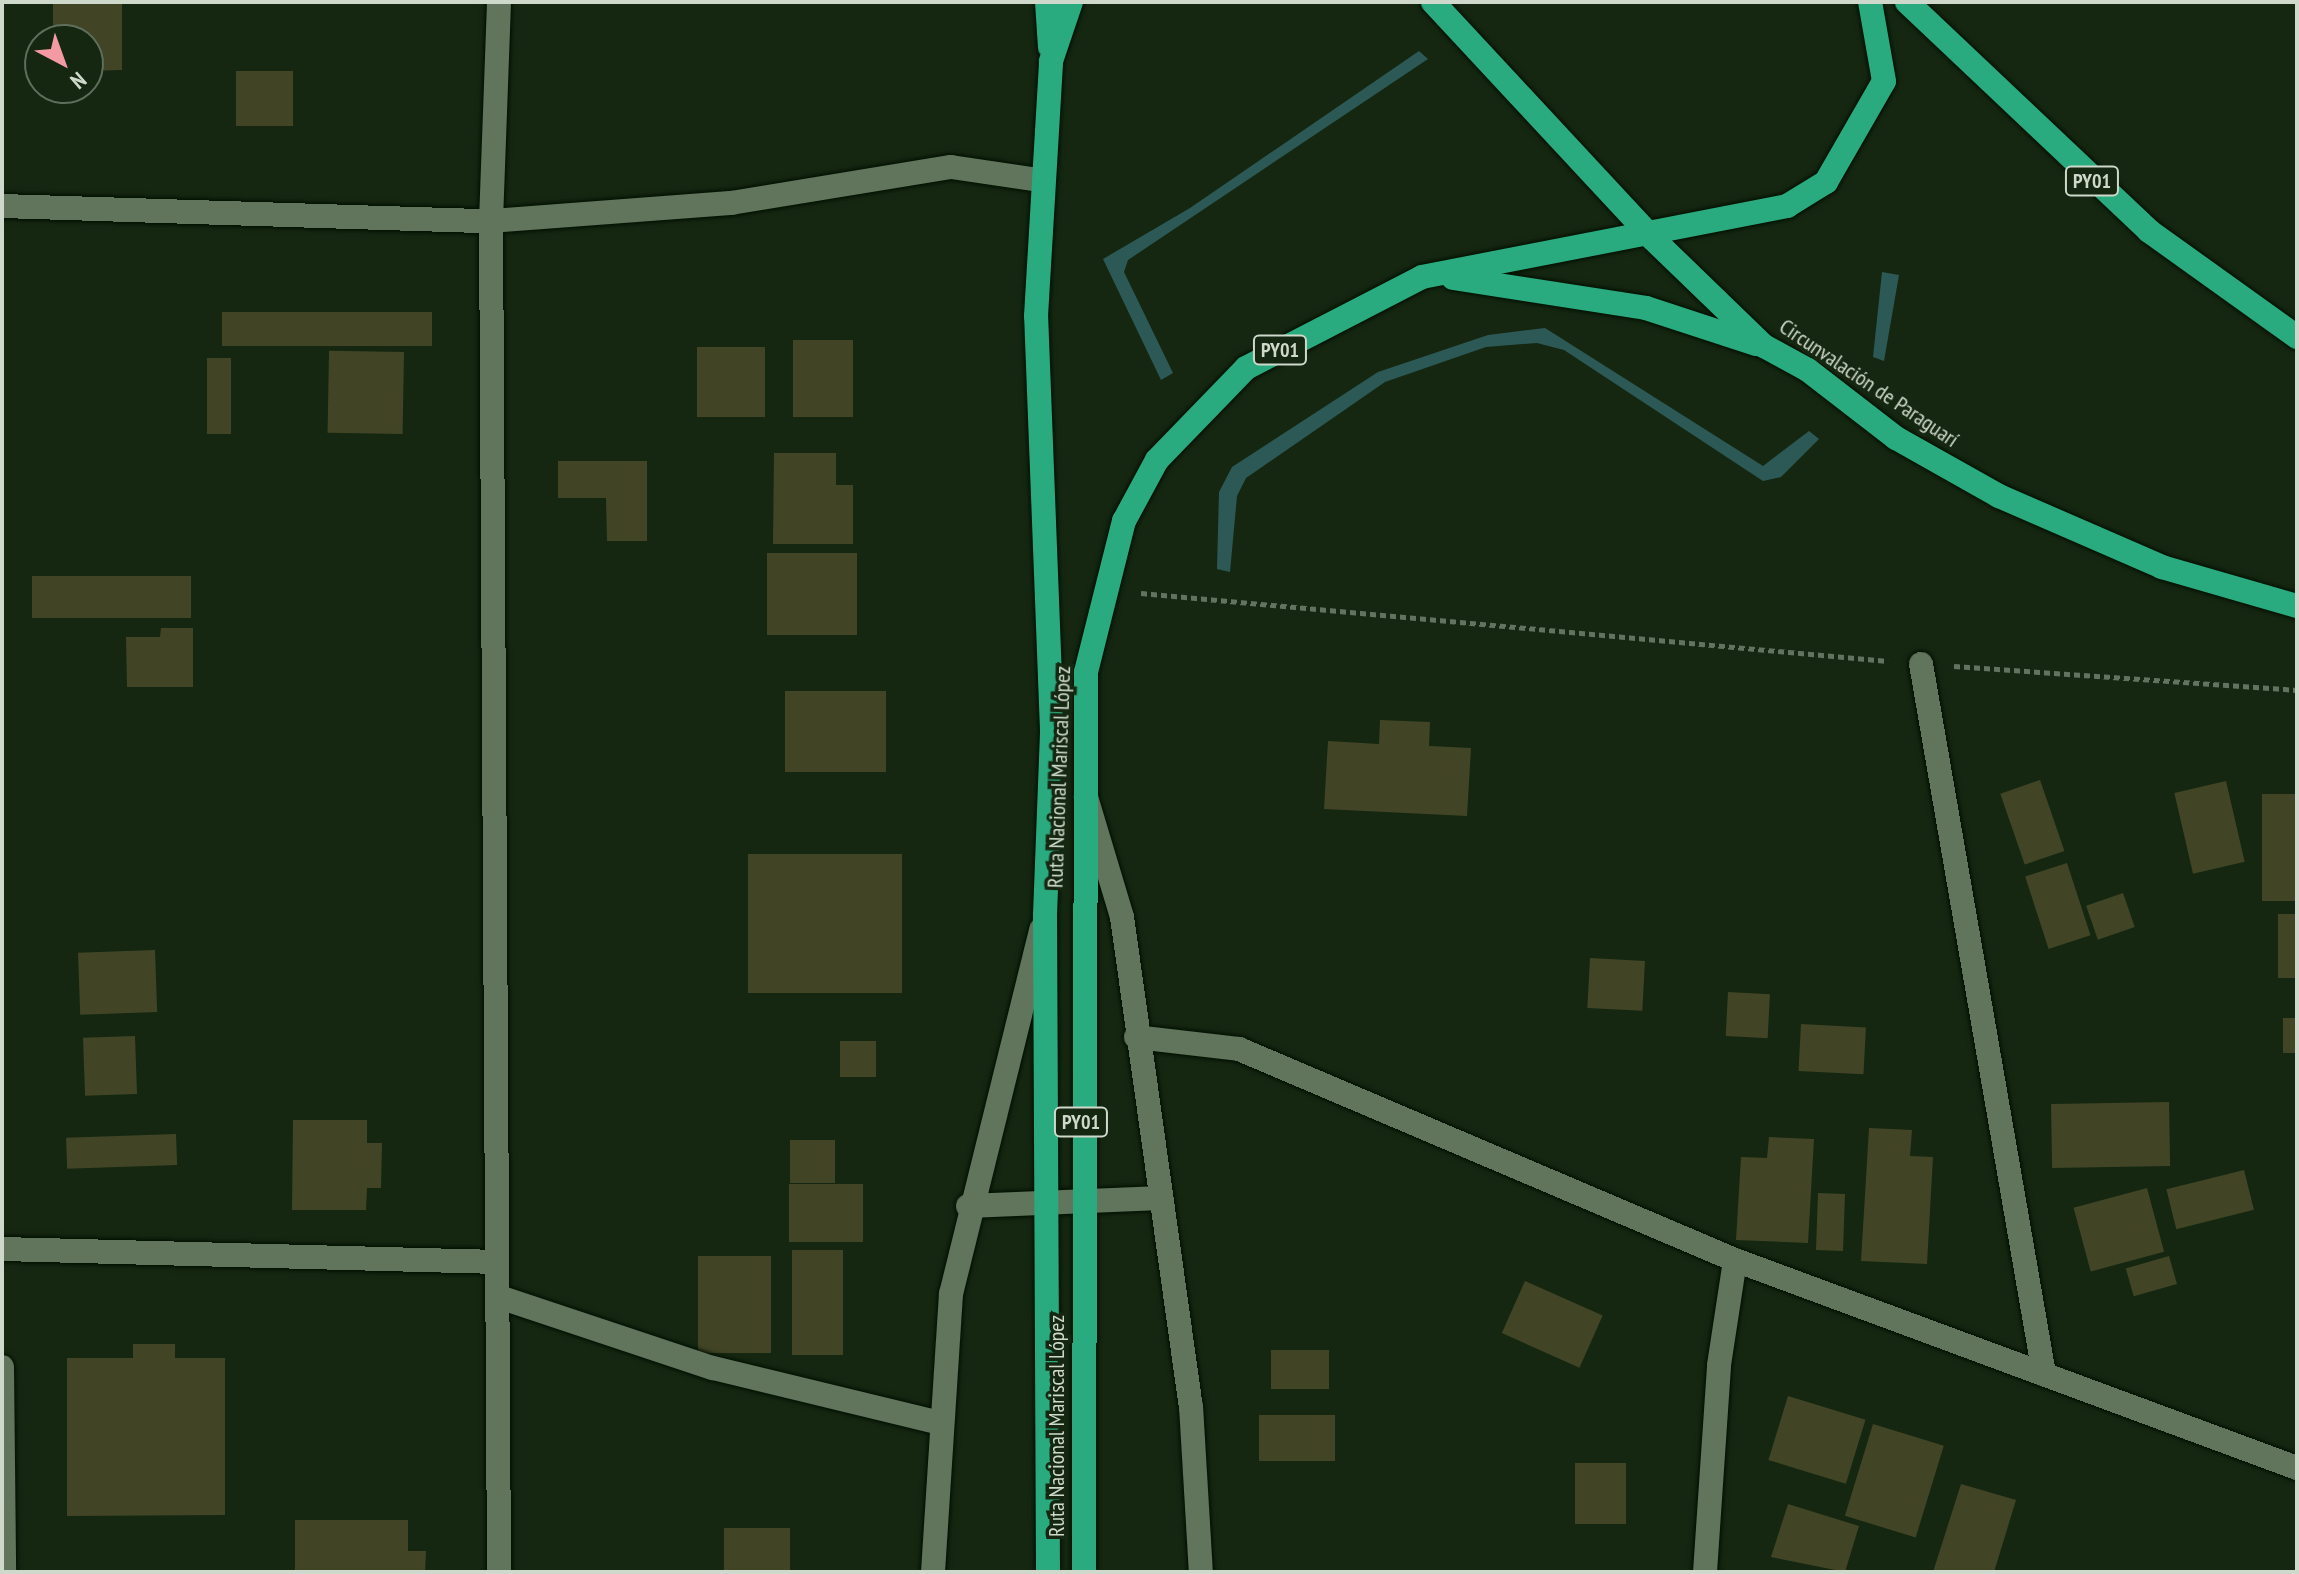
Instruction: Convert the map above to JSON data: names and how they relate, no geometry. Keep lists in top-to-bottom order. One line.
{"streets":{"highway":["PY01","Circunvalación de Paraguarí","Ruta Nacional Mariscal López"]},"crossings":[["Circunvalación de Paraguarí","Ruta Nacional Mariscal López"]],"north":"bottom right"}
